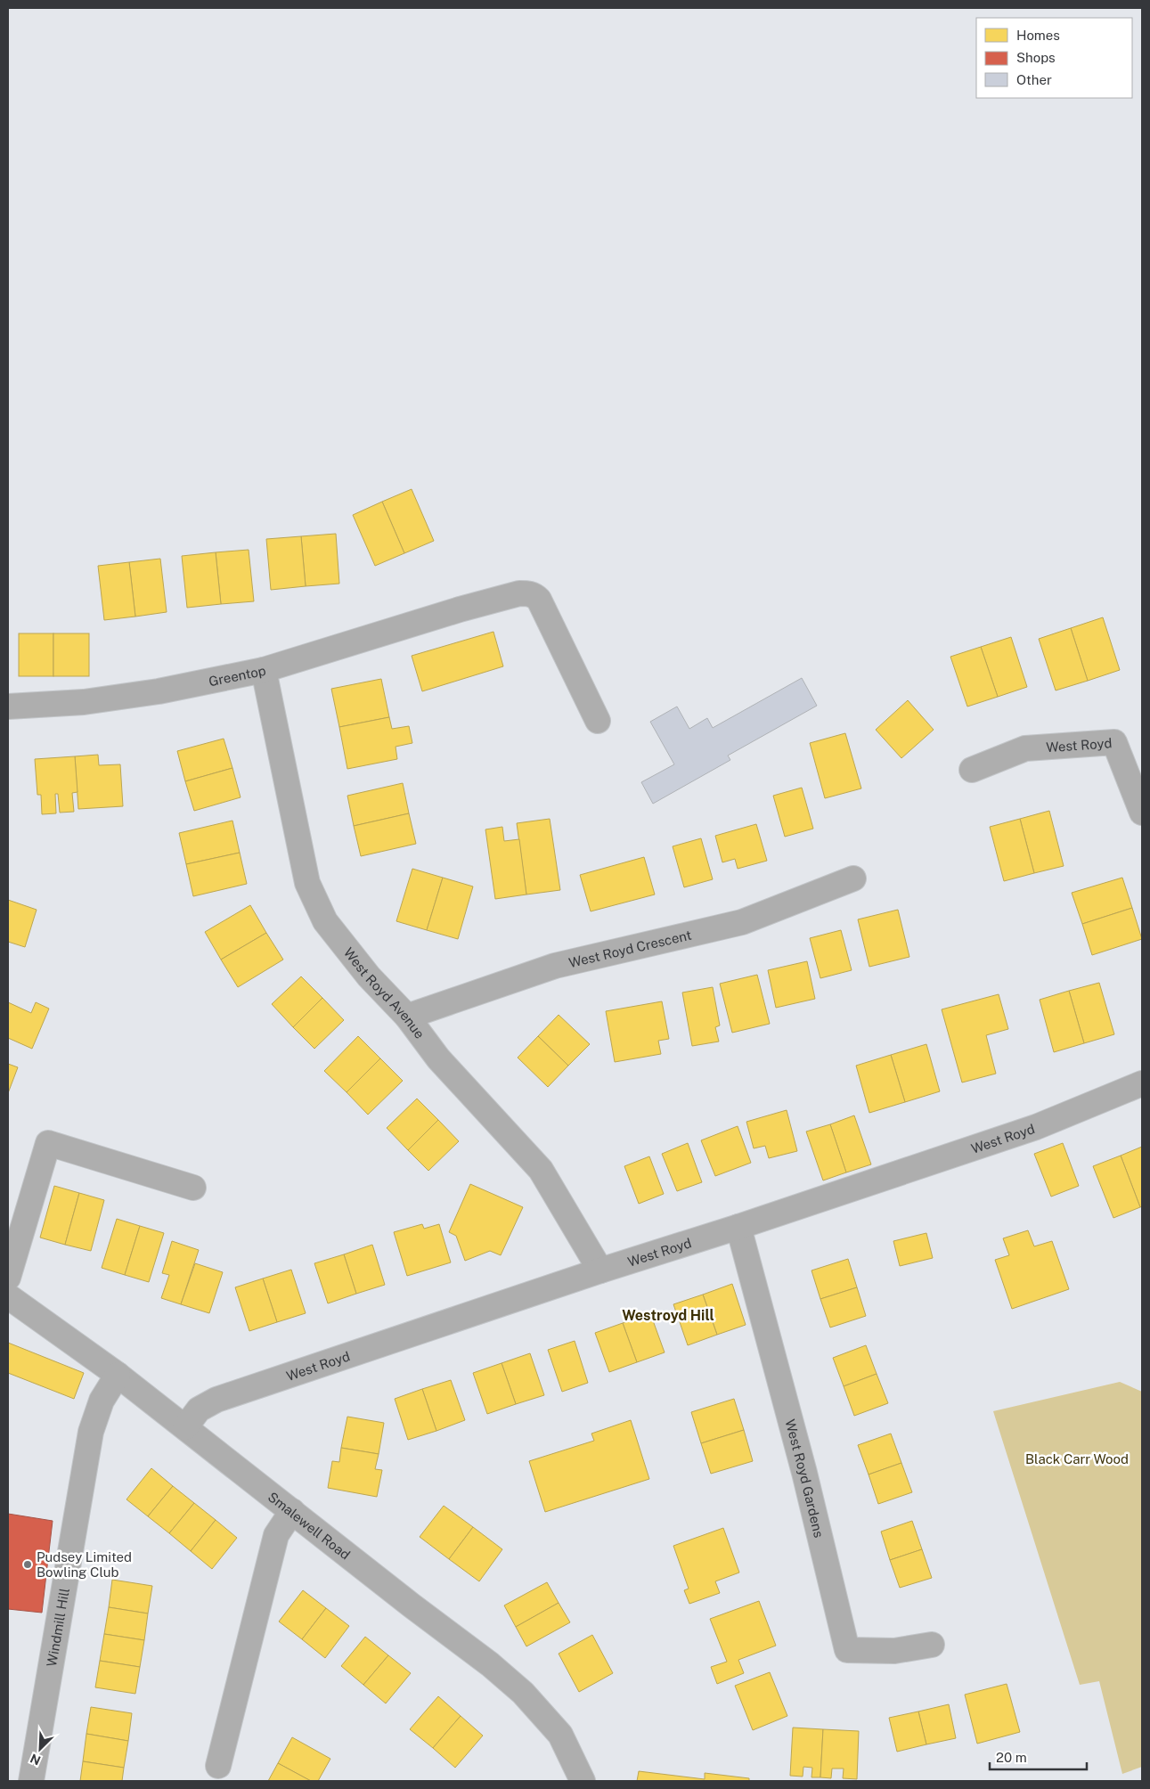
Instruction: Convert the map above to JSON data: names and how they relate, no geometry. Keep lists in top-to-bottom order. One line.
{"streets":{"street":["Greentop","West Royd","West Royd Crescent","West Royd Avenue","West Royd Gardens","Smalewell Road","Windmill Hill"]},"crossings":[["Greentop","West Royd Avenue"],["West Royd","West Royd Avenue"],["West Royd","West Royd Gardens"],["West Royd","Smalewell Road"],["West Royd Crescent","West Royd Avenue"],["Smalewell Road","Windmill Hill"]],"districts":["Westroyd Hill"],"parks":["Black Carr Wood"],"places":["Pudsey Limited Bowling Club"],"legend":["Homes","Shops","Other"],"scale_bar":"20 m","north":"bottom left"}
